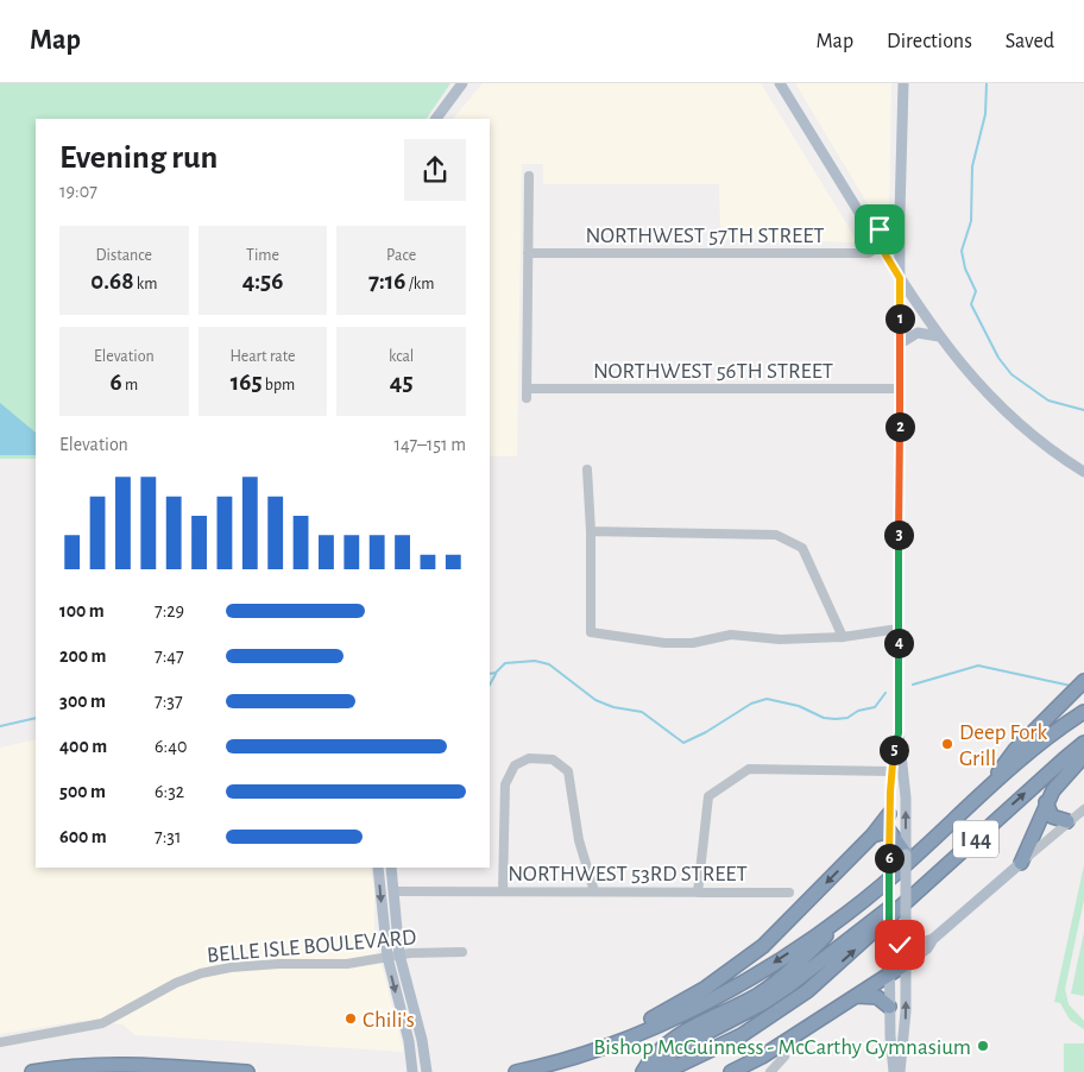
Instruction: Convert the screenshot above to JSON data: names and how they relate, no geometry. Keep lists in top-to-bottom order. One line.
{"streets":{"highway":["I 44"],"street":["NORTHWEST 57TH STREET","NORTHWEST 56TH STREET","NORTHWEST 53RD STREET","BELLE ISLE BOULEVARD"]},"crossings":[["NORTHWEST 57TH STREET","NORTHWEST 56TH STREET"]],"places":["Deep Fork Grill","Chili's","Bishop McGuinness - McCarthy Gymnasium"],"page":{"header":"Map","nav":["Map","Directions","Saved"],"heading":["Evening run","19:07"],"stats":[["Distance","0.68 km"],["Time","4:56"],["Pace","7:16 /km"],["Elevation","6 m"],["Heart rate","165 bpm"],["kcal","45"]],"pins":["1","2","3","4","5","6"],"chart":["Elevation","147–151 m"],"list":[{"name":"100 m","note":"7:29"},{"name":"200 m","note":"7:47"},{"name":"300 m","note":"7:37"},{"name":"400 m","note":"6:40"},{"name":"500 m","note":"6:32"},{"name":"600 m","note":"7:31"}]}}
